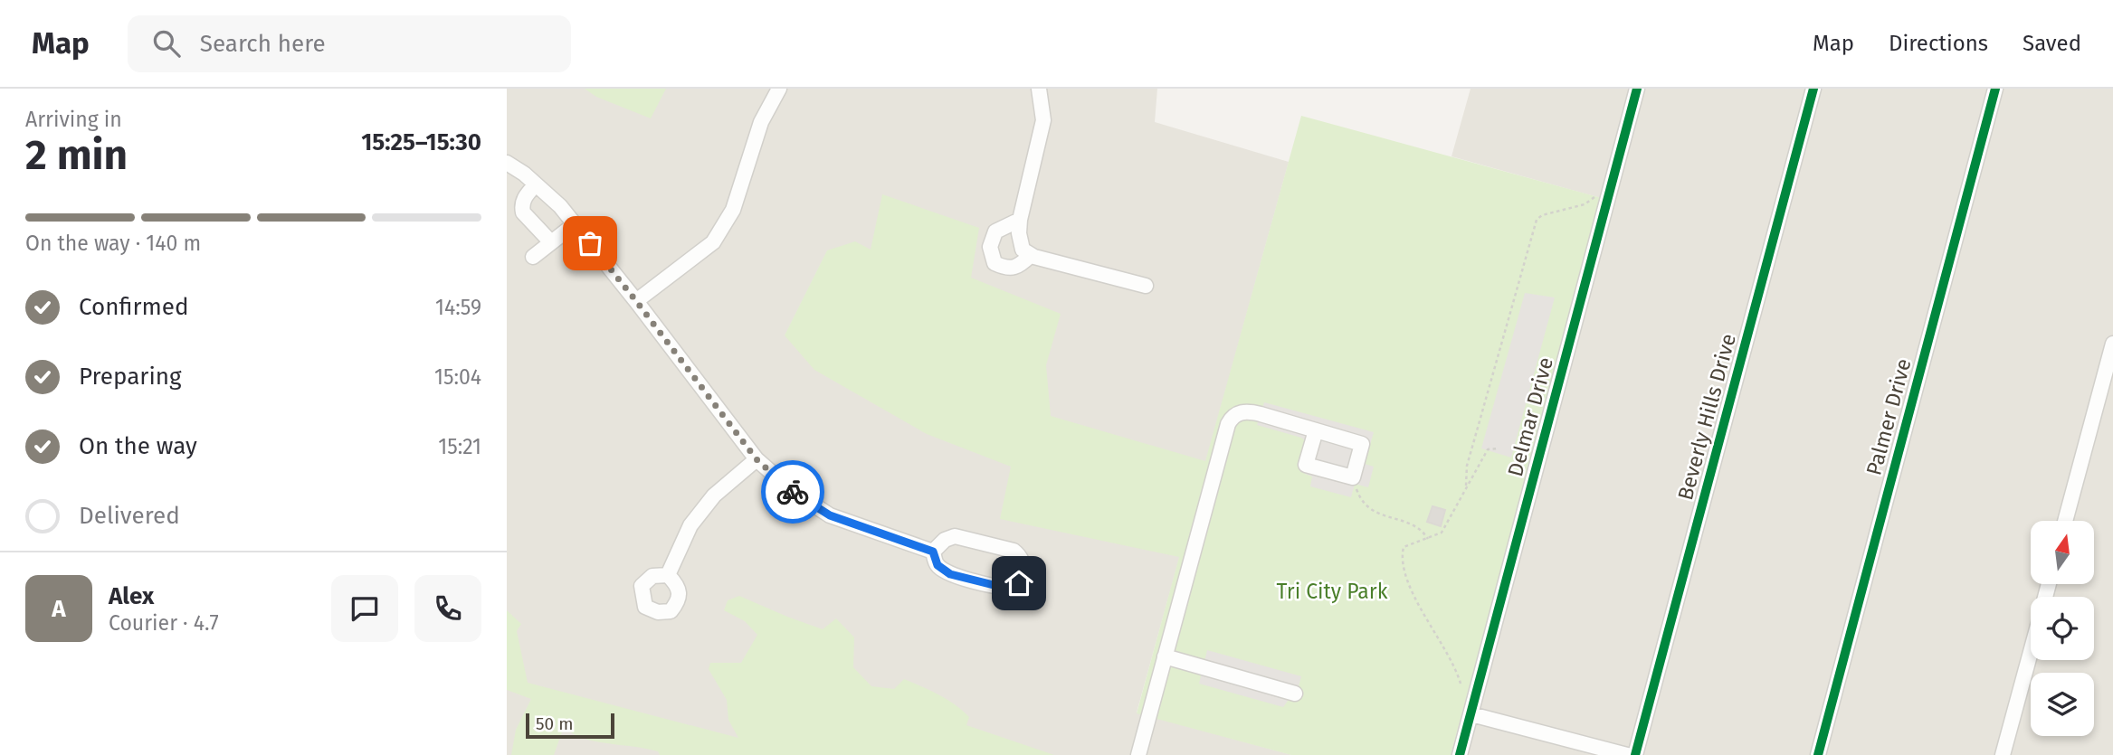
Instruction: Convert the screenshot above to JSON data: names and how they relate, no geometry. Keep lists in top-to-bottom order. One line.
{"streets":{"street":["Delmar Drive","Beverly Hills Drive","Palmer Drive"]},"parks":["Tri City Park"],"scale_bar":"50 m","north":"top","page":{"header":"Map","search":"Search here","nav":["Map","Directions","Saved"],"heading":["2 min","Arriving in","15:25–15:30"],"panel":["Alex","Courier · 4.7"],"bar":"On the way · 140 m","list":[["Confirmed","14:59"],["Preparing","15:04"],["On the way","15:21"],"Delivered"],"round":"A","scale":"50 m"}}
